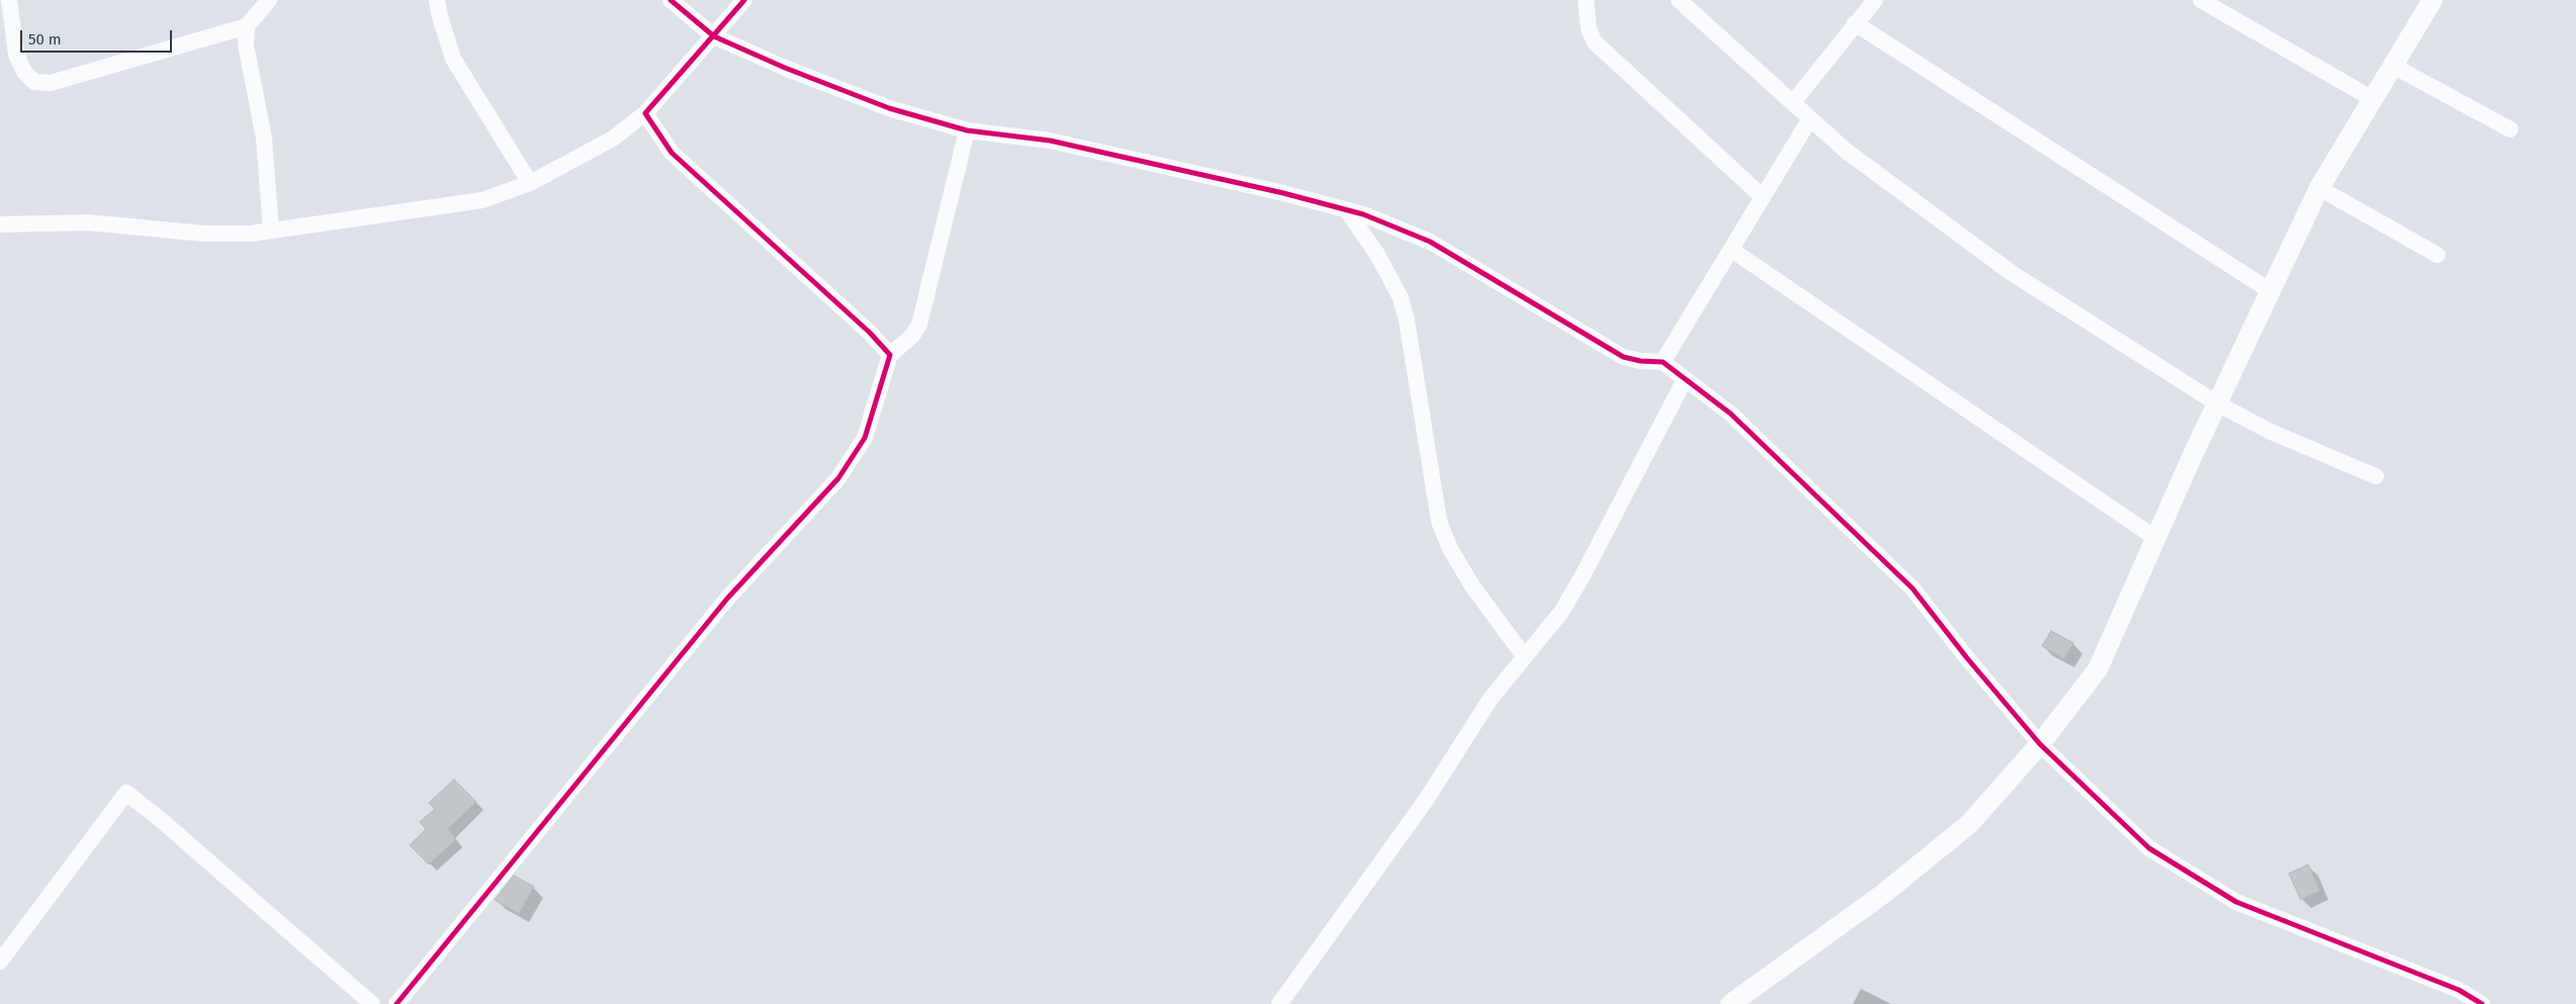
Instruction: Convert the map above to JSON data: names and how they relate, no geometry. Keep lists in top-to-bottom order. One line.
{"scale_bar":"50 m"}
